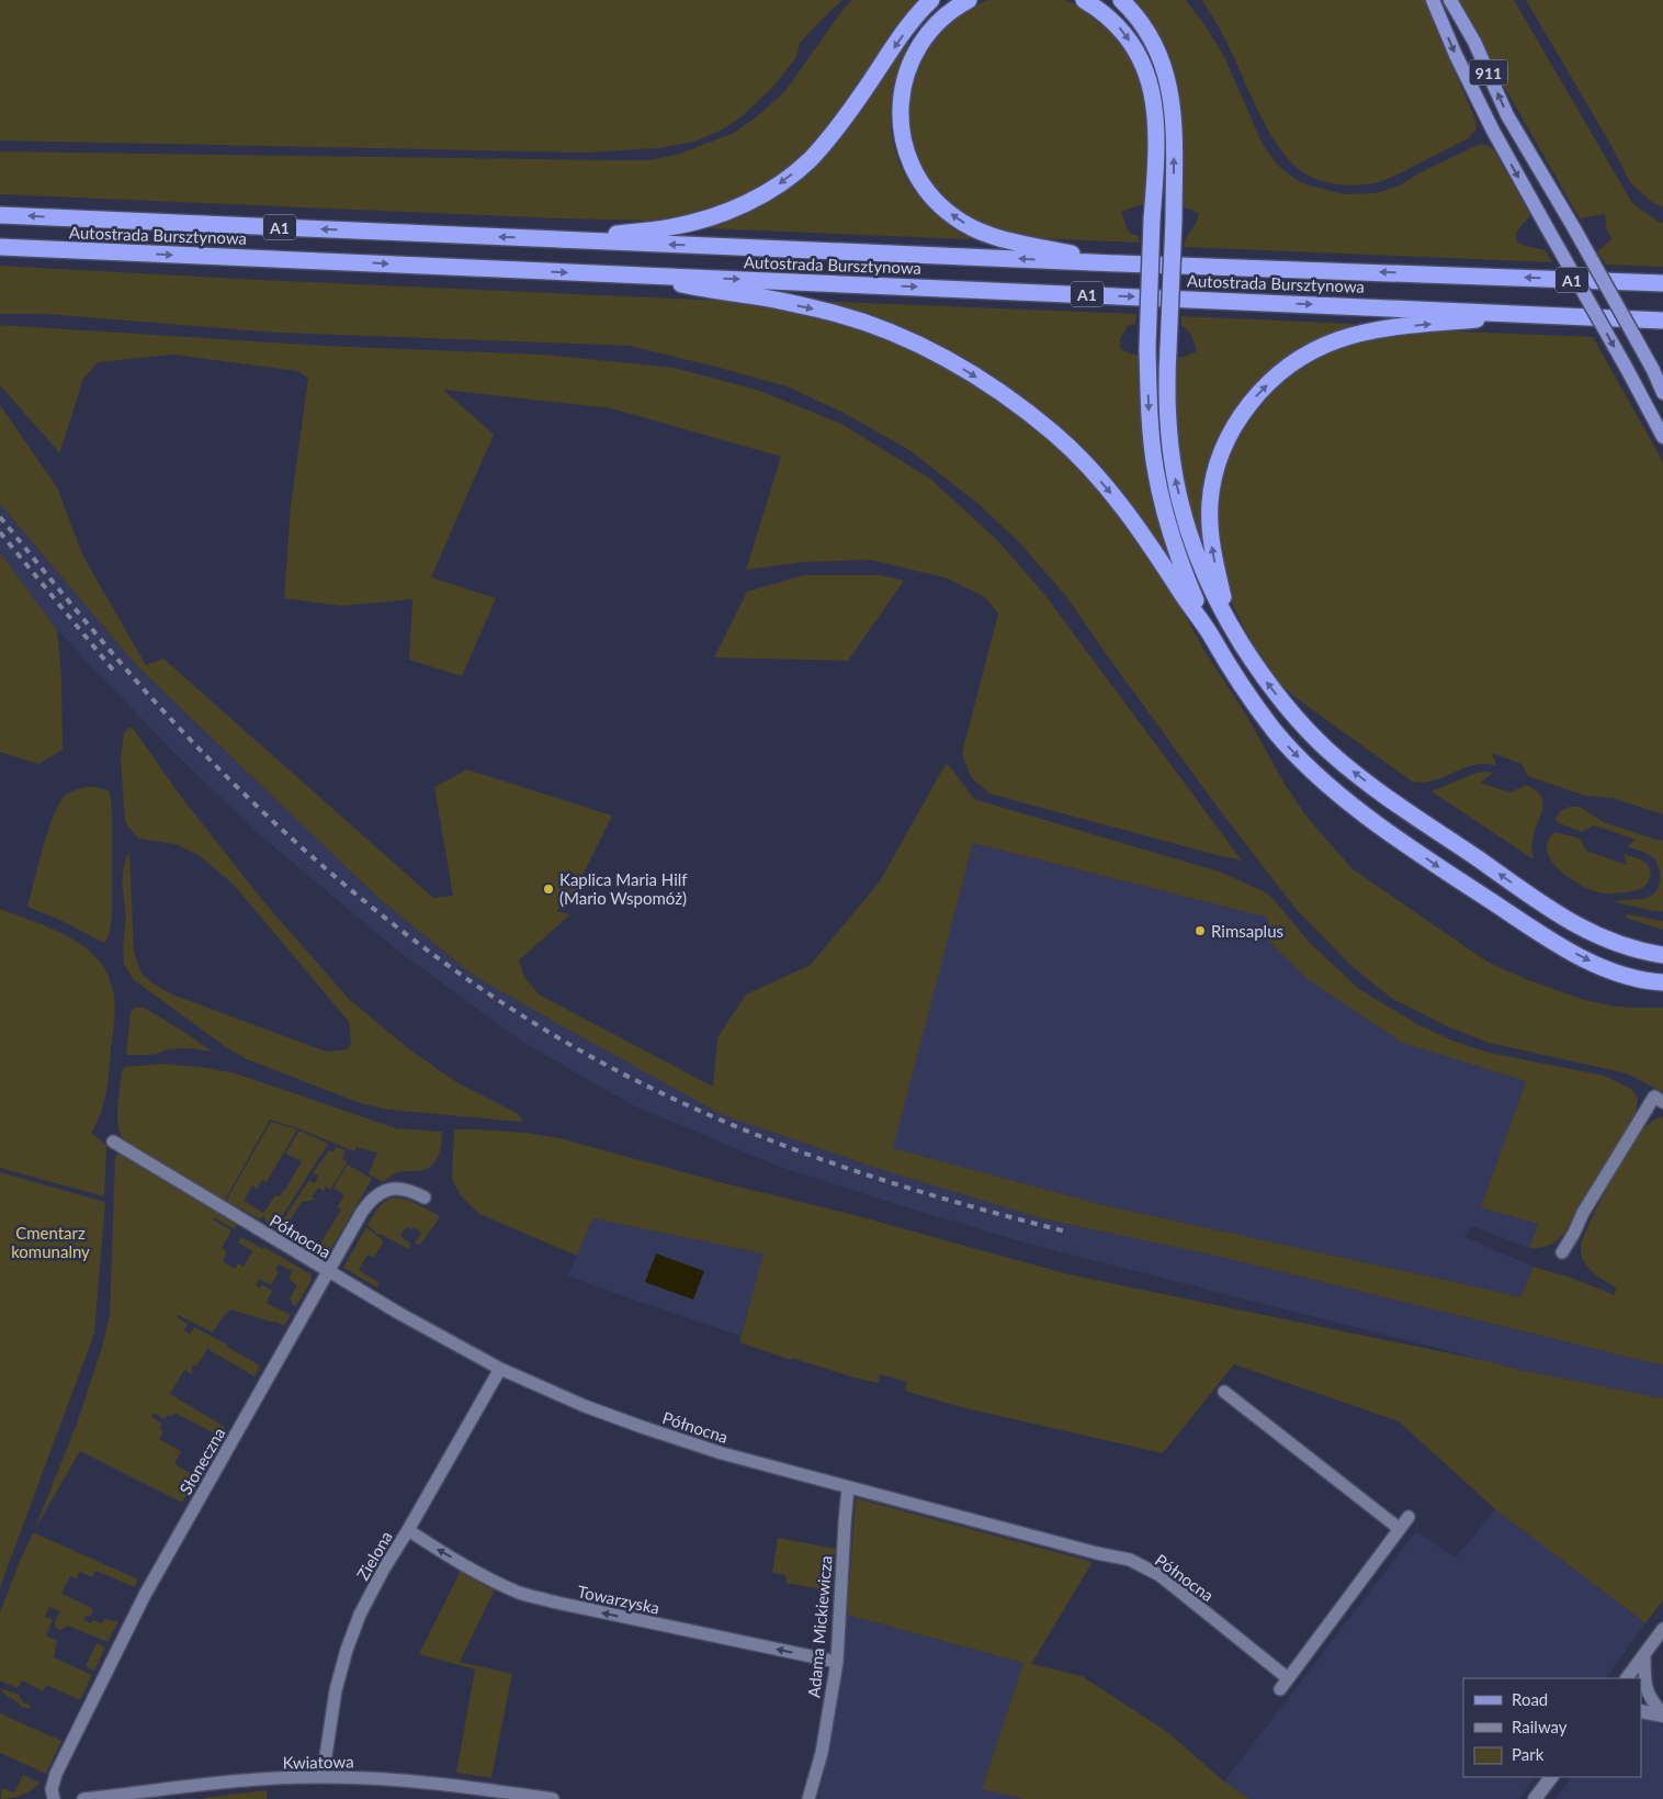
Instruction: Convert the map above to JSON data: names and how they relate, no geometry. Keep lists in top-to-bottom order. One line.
{"streets":{"highway":["A1","Autostrada Bursztynowa"],"main road":["911"],"street":["Północna","Słoneczna","Zielona","Towarzyska","Adama Mickiewicza","Kwiatowa"]},"crossings":[["Północna","Słoneczna"],["Północna","Zielona"],["Północna","Adama Mickiewicza"],["Zielona","Towarzyska"],["Zielona","Kwiatowa"],["Towarzyska","Adama Mickiewicza"]],"one_way":["Towarzyska"],"parks":["Cmentarz komunalny"],"places":["Kaplica Maria Hilf (Mario Wspomóż)","Rimsaplus"],"legend":["Road","Railway","Park"]}
